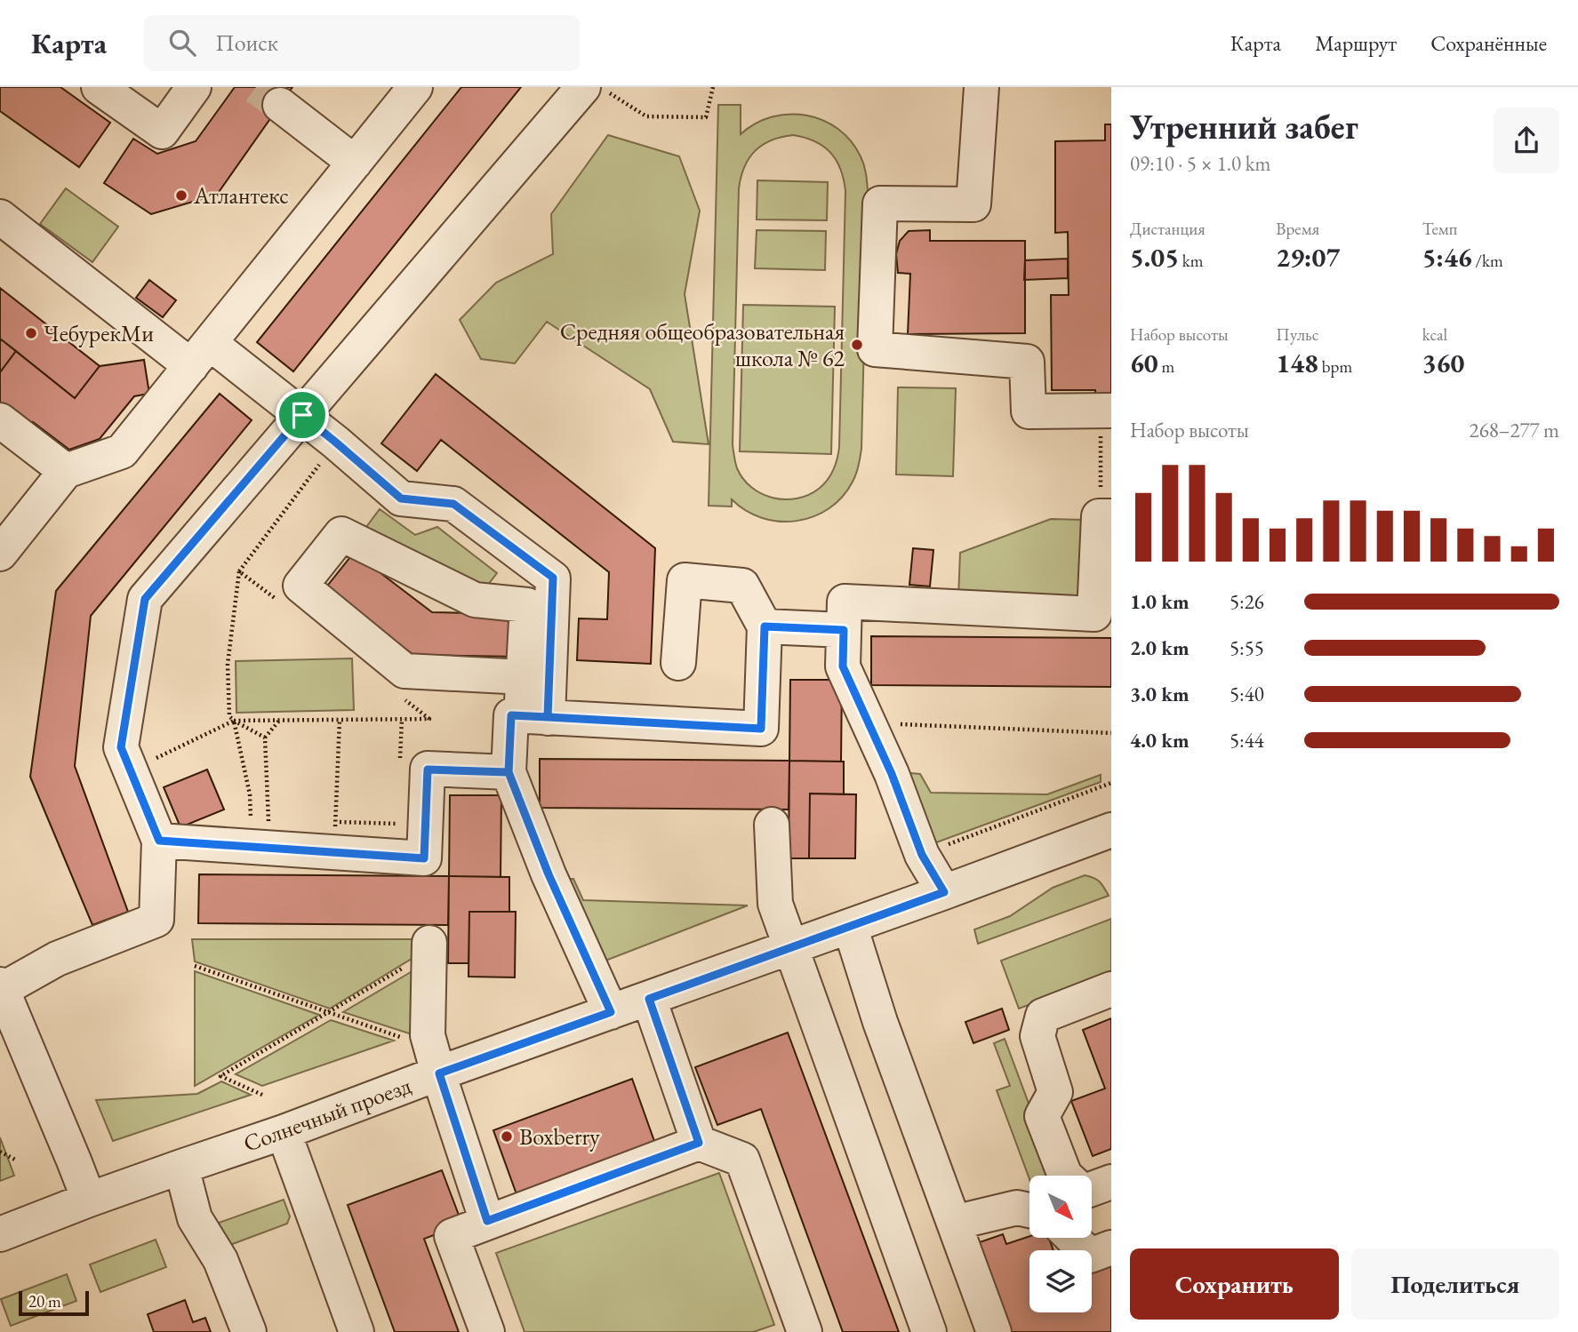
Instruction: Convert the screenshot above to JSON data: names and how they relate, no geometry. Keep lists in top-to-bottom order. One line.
{"streets":{"street":["Солнечный проезд"]},"places":["Атлантекс","ЧебурекМи","Средняя общеобразовательная школа № 62","Boxberry"],"scale_bar":"20 m","north":"bottom right","page":{"header":"Карта","search":"Поиск","nav":["Карта","Маршрут","Сохранённые"],"heading":["Утренний забег","09:10 · 5 × 1.0 km"],"stats":[["Дистанция","5.05 km"],["Время","29:07"],["Темп","5:46 /km"],["Набор высоты","60 m"],["Пульс","148 bpm"],["kcal","360"]],"chart":["Набор высоты","268–277 m"],"list":[{"name":"1.0 km","note":"5:26"},{"name":"2.0 km","note":"5:55"},{"name":"3.0 km","note":"5:40"},{"name":"4.0 km","note":"5:44"}],"buttons":["Сохранить","Поделиться"],"scale":"20 m"}}
